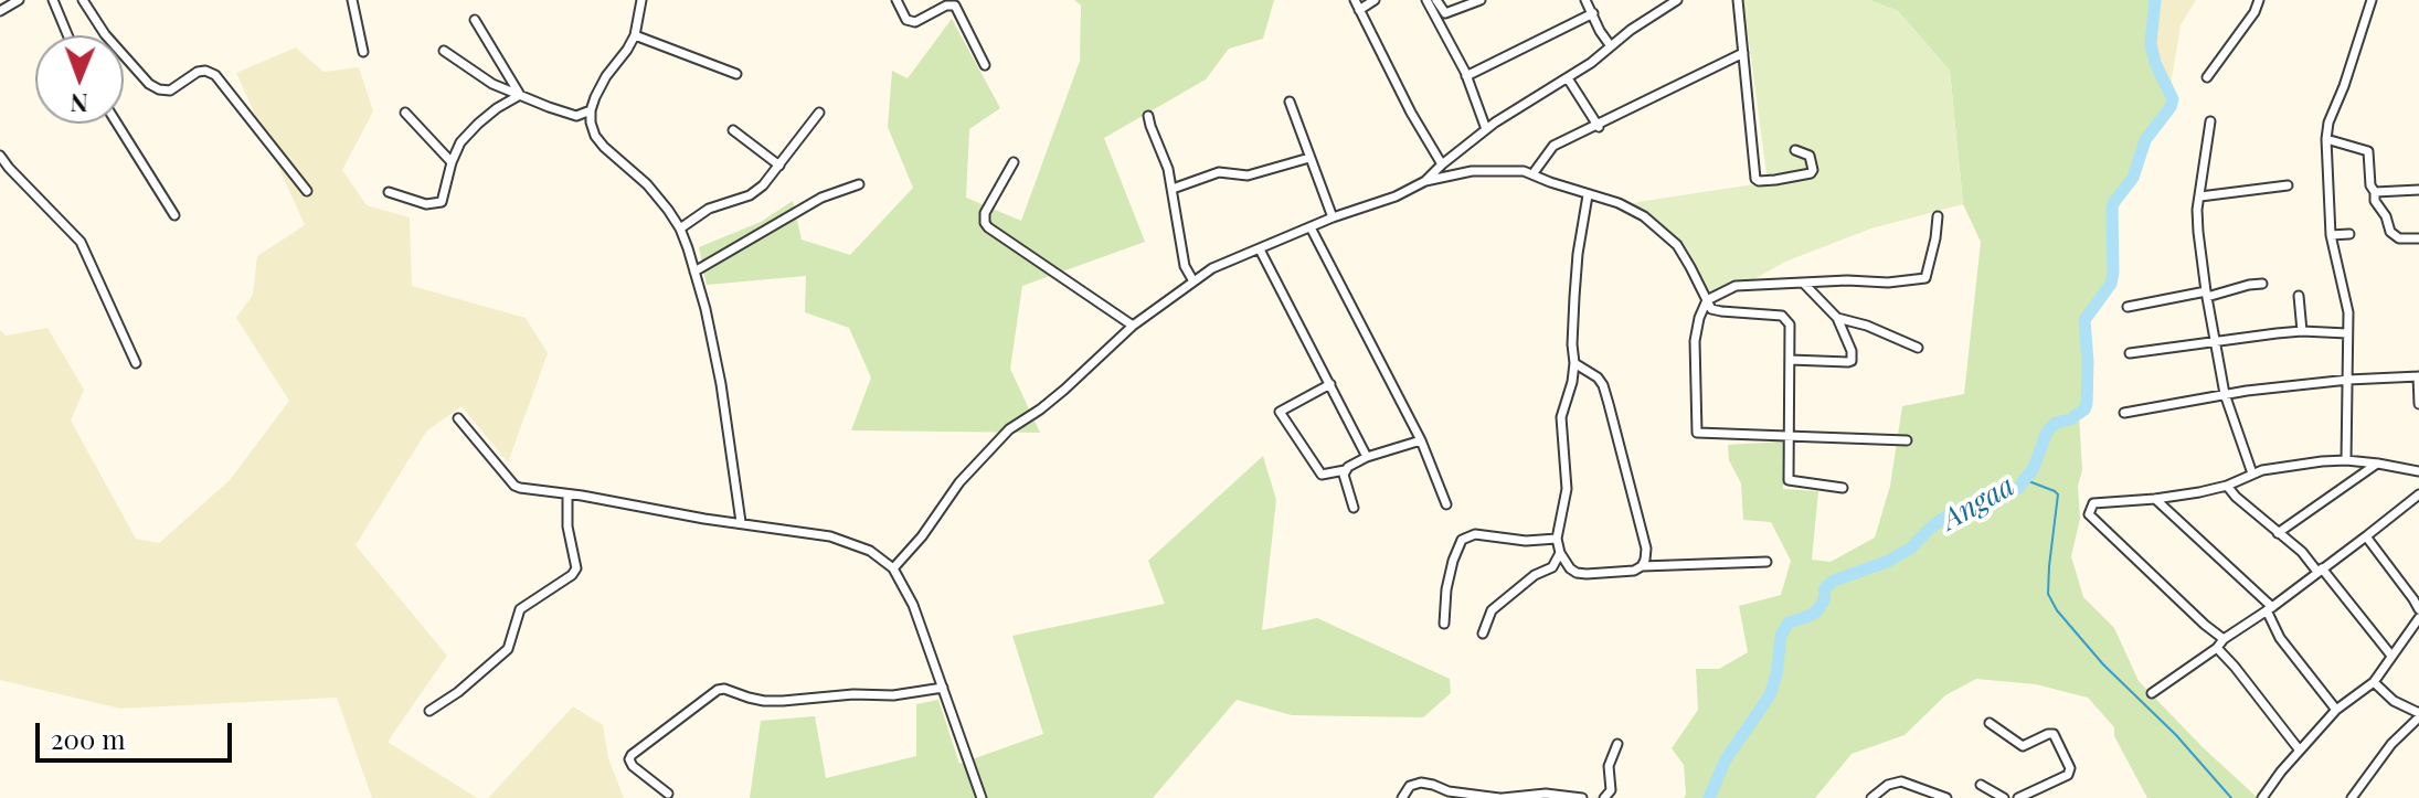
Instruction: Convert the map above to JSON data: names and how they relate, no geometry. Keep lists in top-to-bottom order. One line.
{"water":["Angaa"],"scale_bar":"200 m","north":"bottom"}
